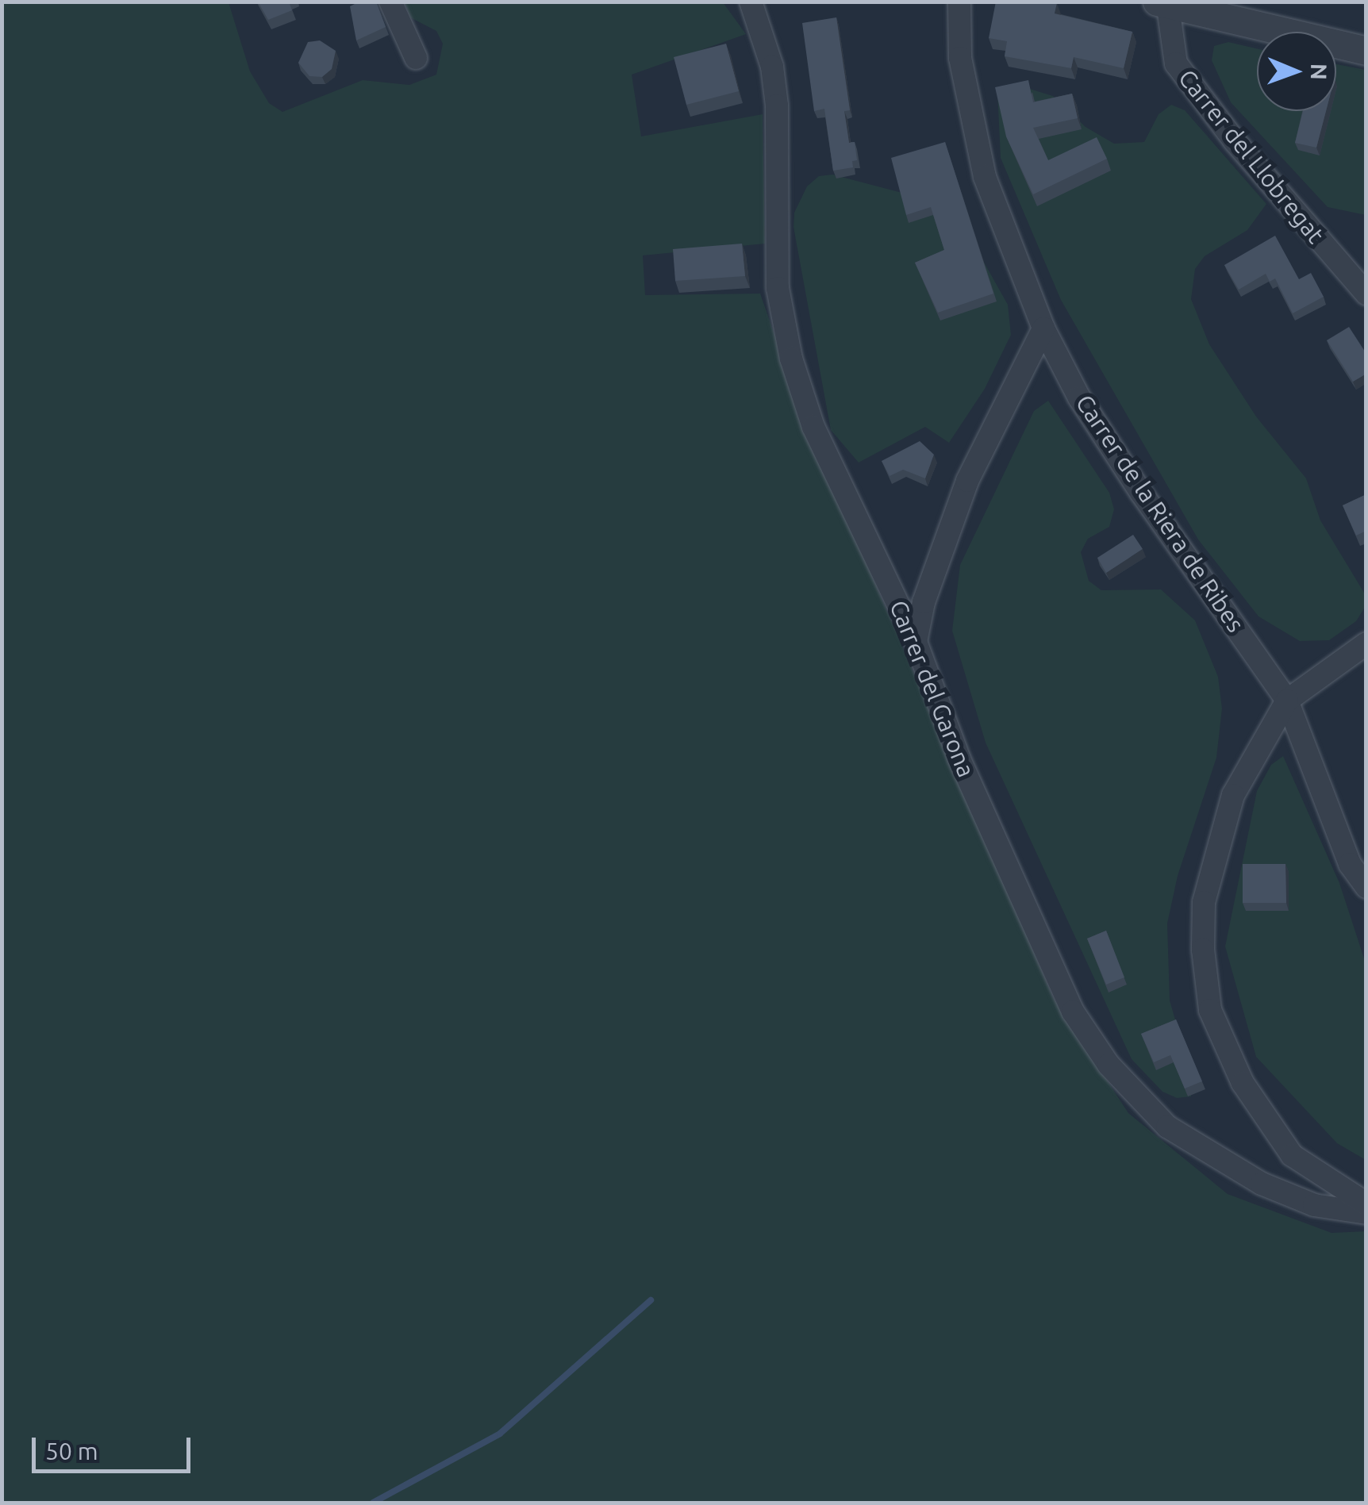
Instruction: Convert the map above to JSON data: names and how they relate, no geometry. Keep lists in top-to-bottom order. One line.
{"streets":{"street":["Carrer del Llobregat","Carrer de la Riera de Ribes","Carrer del Garona"]},"scale_bar":"50 m","north":"right"}
